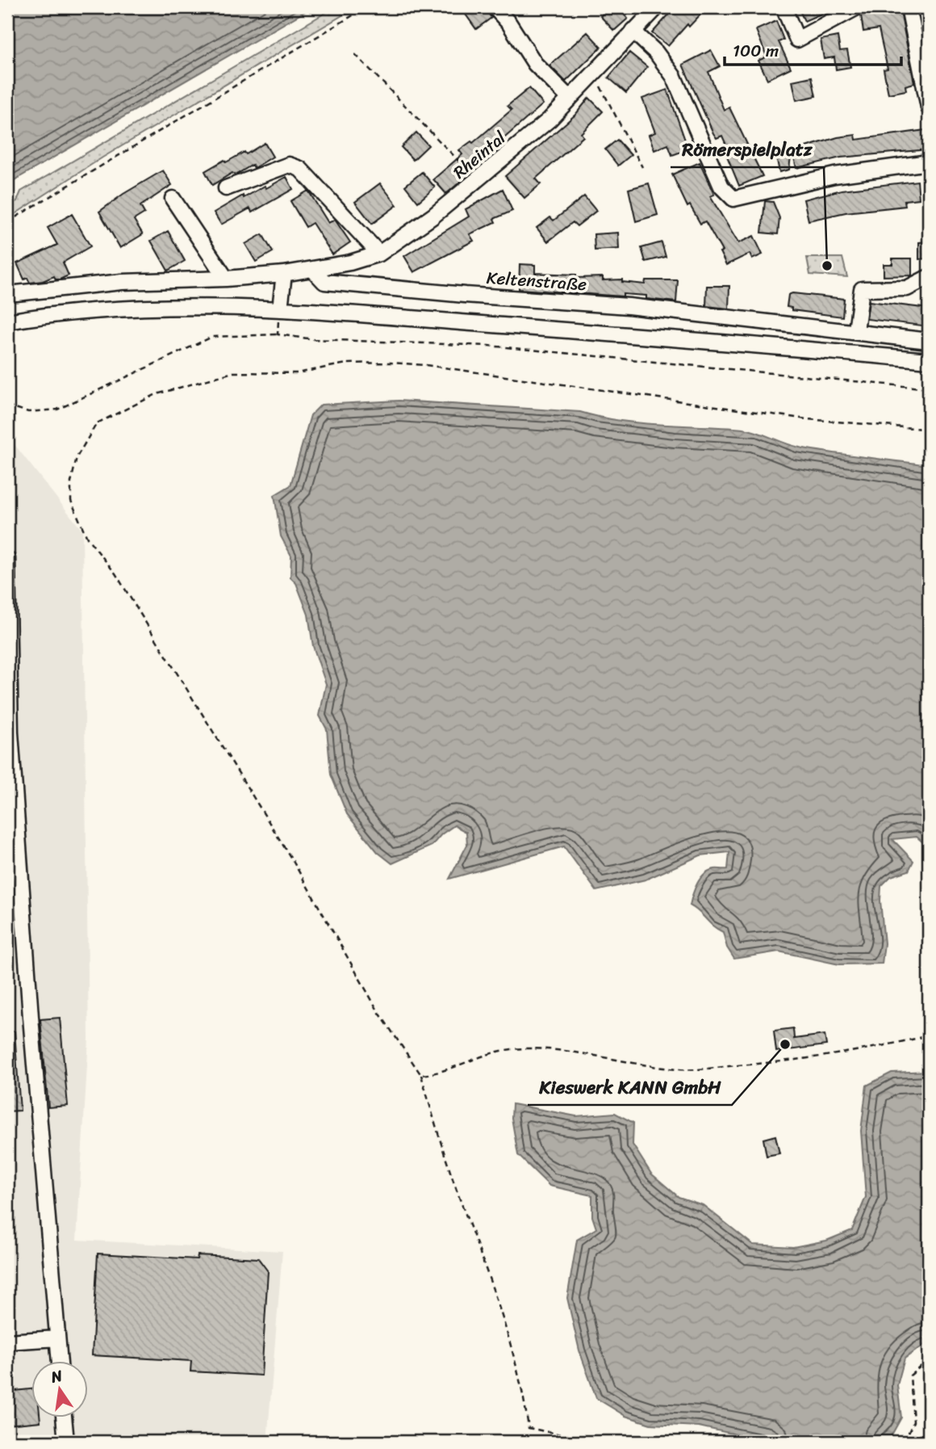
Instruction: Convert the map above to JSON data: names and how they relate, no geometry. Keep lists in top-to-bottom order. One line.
{"streets":{"street":["Rheintal","Keltenstraße"]},"crossings":[["Rheintal","Keltenstraße"]],"places":["Römerspielplatz","Kieswerk KANN GmbH"],"scale_bar":"100 m","north":"top"}
